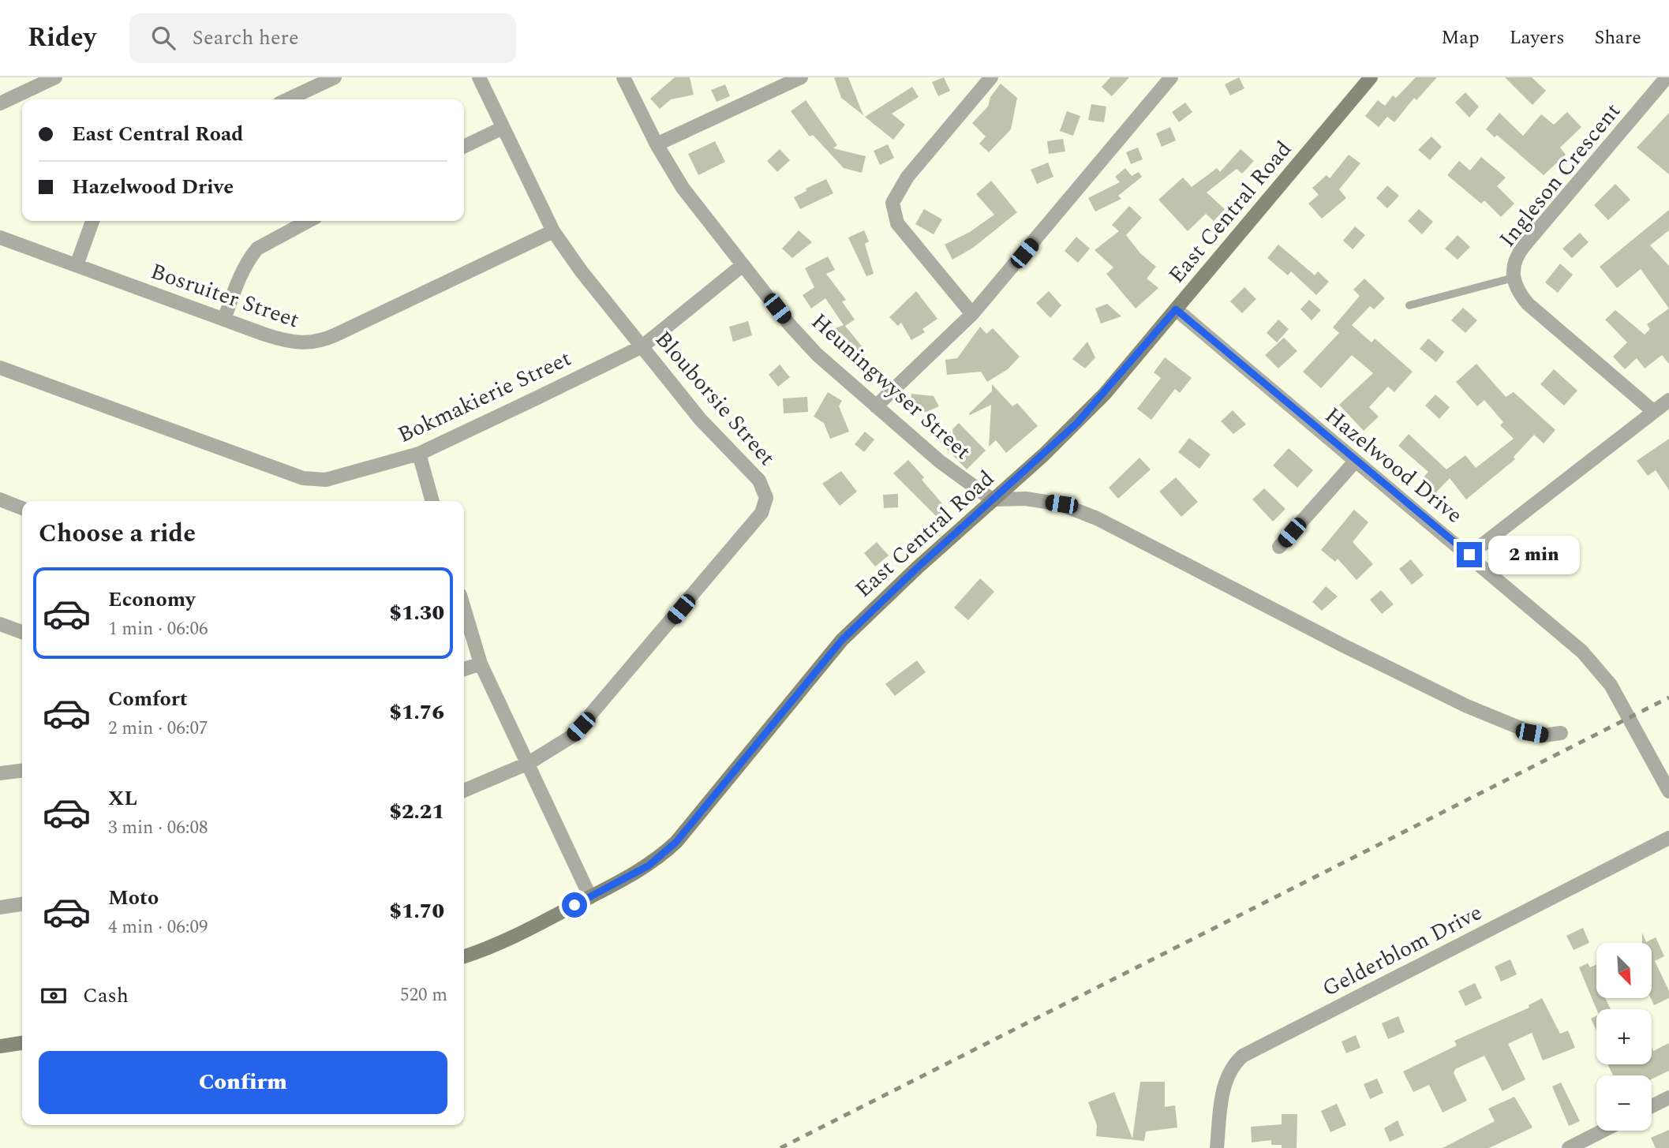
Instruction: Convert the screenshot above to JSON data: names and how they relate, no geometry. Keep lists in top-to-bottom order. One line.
{"streets":{"street":["Ingleson Crescent","East Central Road","Bosruiter Street","Heuningwyser Street","Bokmakierie Street","Blouborsie Street","Hazelwood Drive","Gelderblom Drive"]},"crossings":[["Ingleson Crescent","Hazelwood Drive"],["East Central Road","Heuningwyser Street"],["East Central Road","Hazelwood Drive"],["Bosruiter Street","Blouborsie Street"],["Heuningwyser Street","Bokmakierie Street"],["Bokmakierie Street","Blouborsie Street"]],"north":"bottom right","page":{"header":"Ridey","search":"Search here","nav":["Map","Layers","Share"],"banner":["East Central Road","Hazelwood Drive"],"heading":"Choose a ride","bubble":"2 min","list":[{"name":"Economy","note":"1 min · 06:06","value":"$1.30"},{"name":"Comfort","note":"2 min · 06:07","value":"$1.76"},{"name":"XL","note":"3 min · 06:08","value":"$2.21"},{"name":"Moto","note":"4 min · 06:09","value":"$1.70"}],"map_buttons":["+","−"],"pay":["Cash","520 m"],"buttons":"Confirm"}}
